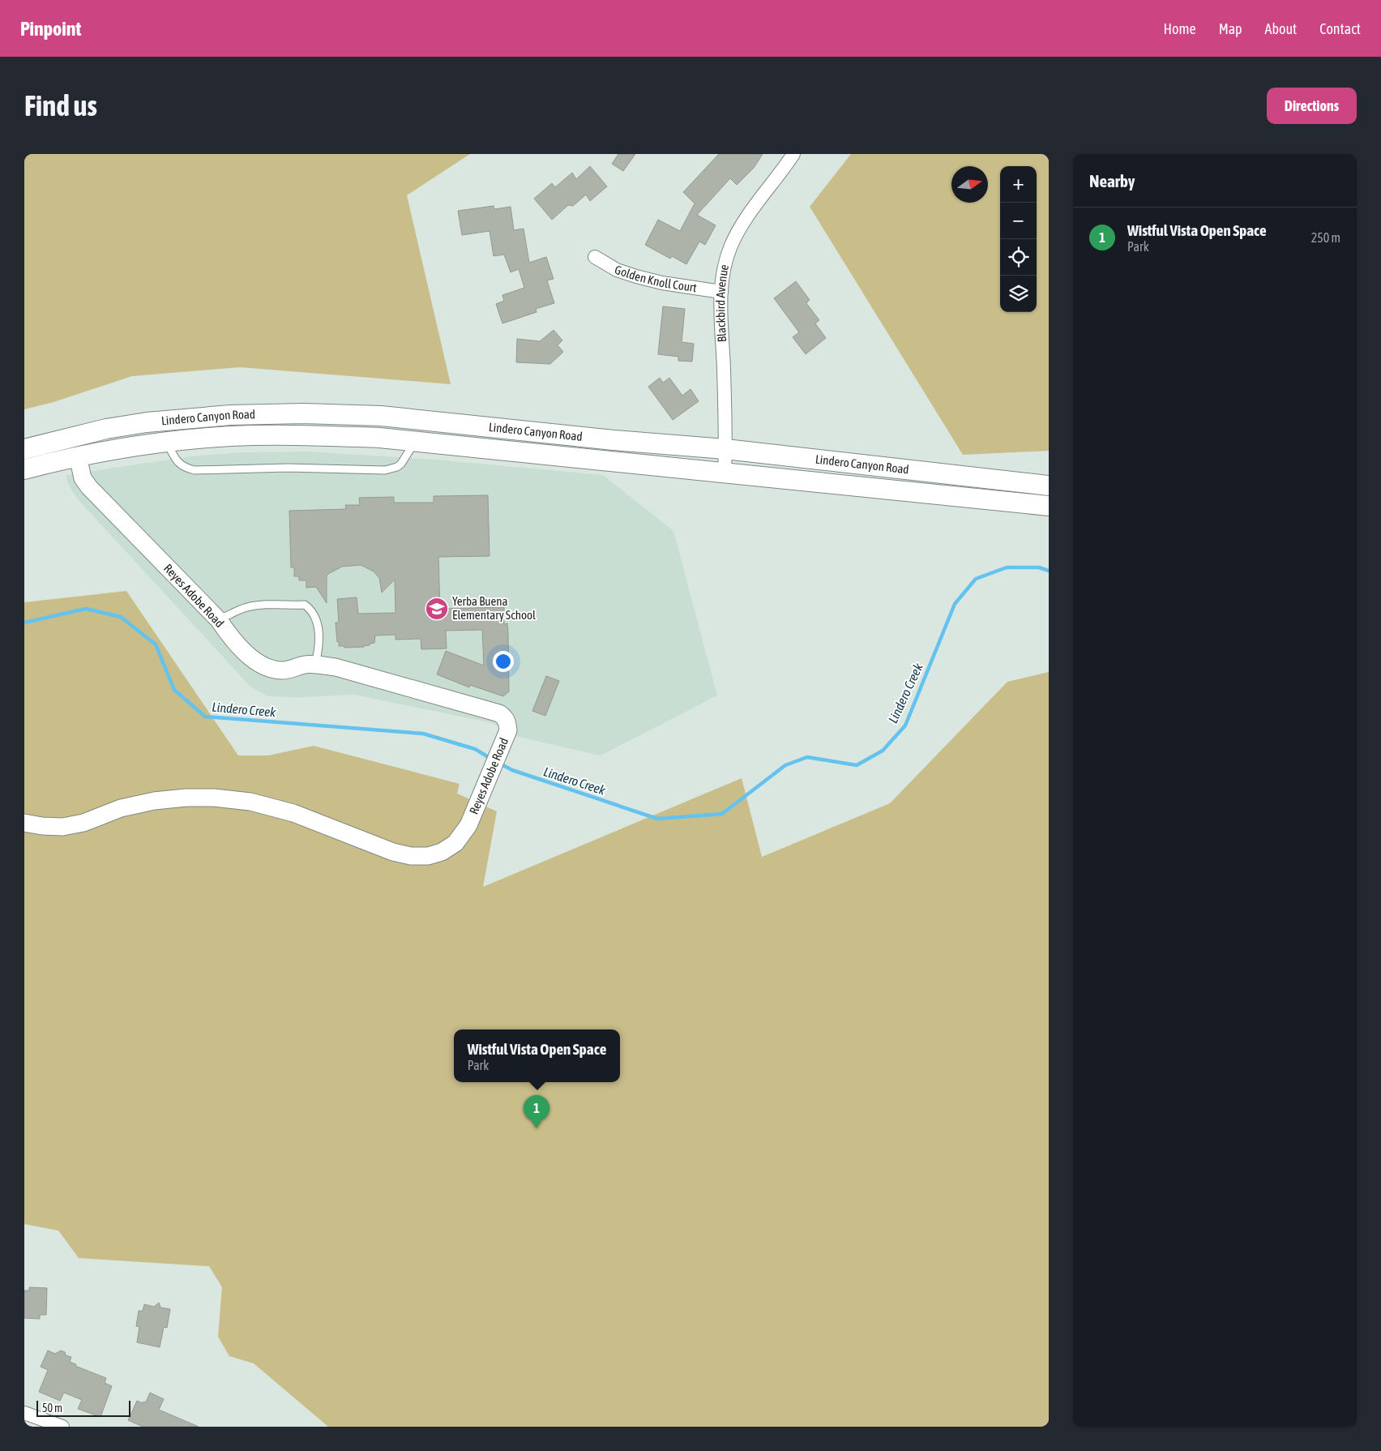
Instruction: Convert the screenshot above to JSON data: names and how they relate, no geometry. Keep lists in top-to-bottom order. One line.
{"streets":{"main road":["Lindero Canyon Road"],"street":["Golden Knoll Court","Blackbird Avenue","Reyes Adobe Road"]},"crossings":[["Golden Knoll Court","Blackbird Avenue"],["Blackbird Avenue","Lindero Canyon Road"],["Lindero Canyon Road","Reyes Adobe Road"]],"water":["Lindero Creek"],"places":{"school or university":["Yerba Buena Elementary School"]},"scale_bar":"50 m","north":"right","page":{"header":"Pinpoint","nav":["Home","Map","About","Contact"],"buttons":"Directions","title":"Find us","heading":"Nearby","map_buttons":["+","−"],"list":[{"mark":"1","name":"Wistful Vista Open Space","note":"Park","value":"250 m"}],"popup":["Wistful Vista Open Space","Park"],"pins":"1","scale":"50 m"}}
